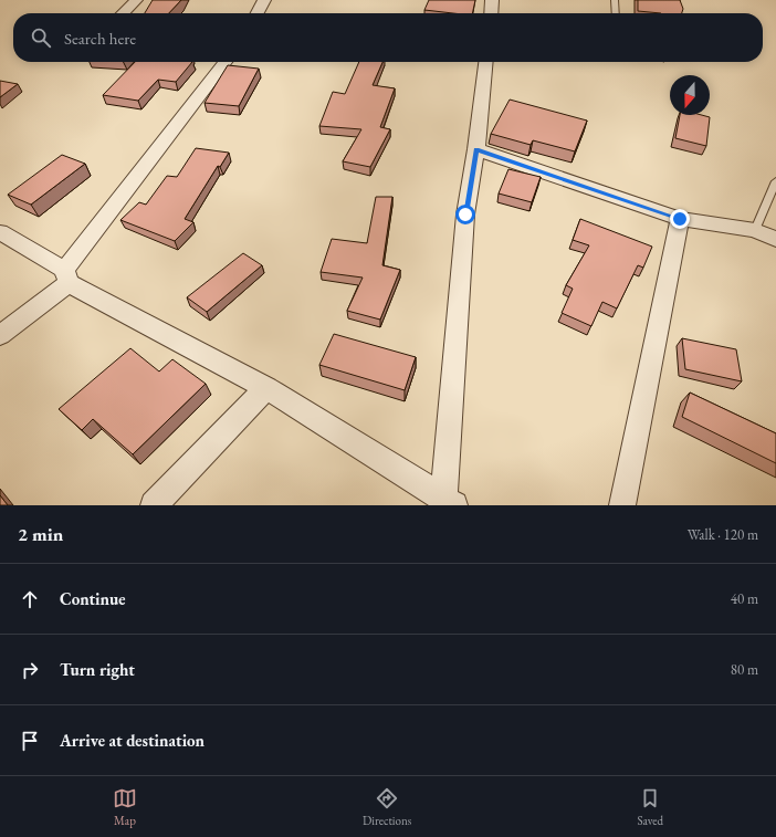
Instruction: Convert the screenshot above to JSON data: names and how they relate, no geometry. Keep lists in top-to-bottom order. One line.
{"north":"bottom","page":{"search":"Search here","heading":["2 min","Walk · 120 m"],"list":[["Continue","40 m"],["Turn right","80 m"],"Arrive at destination"],"nav":["Map","Directions","Saved"]}}
